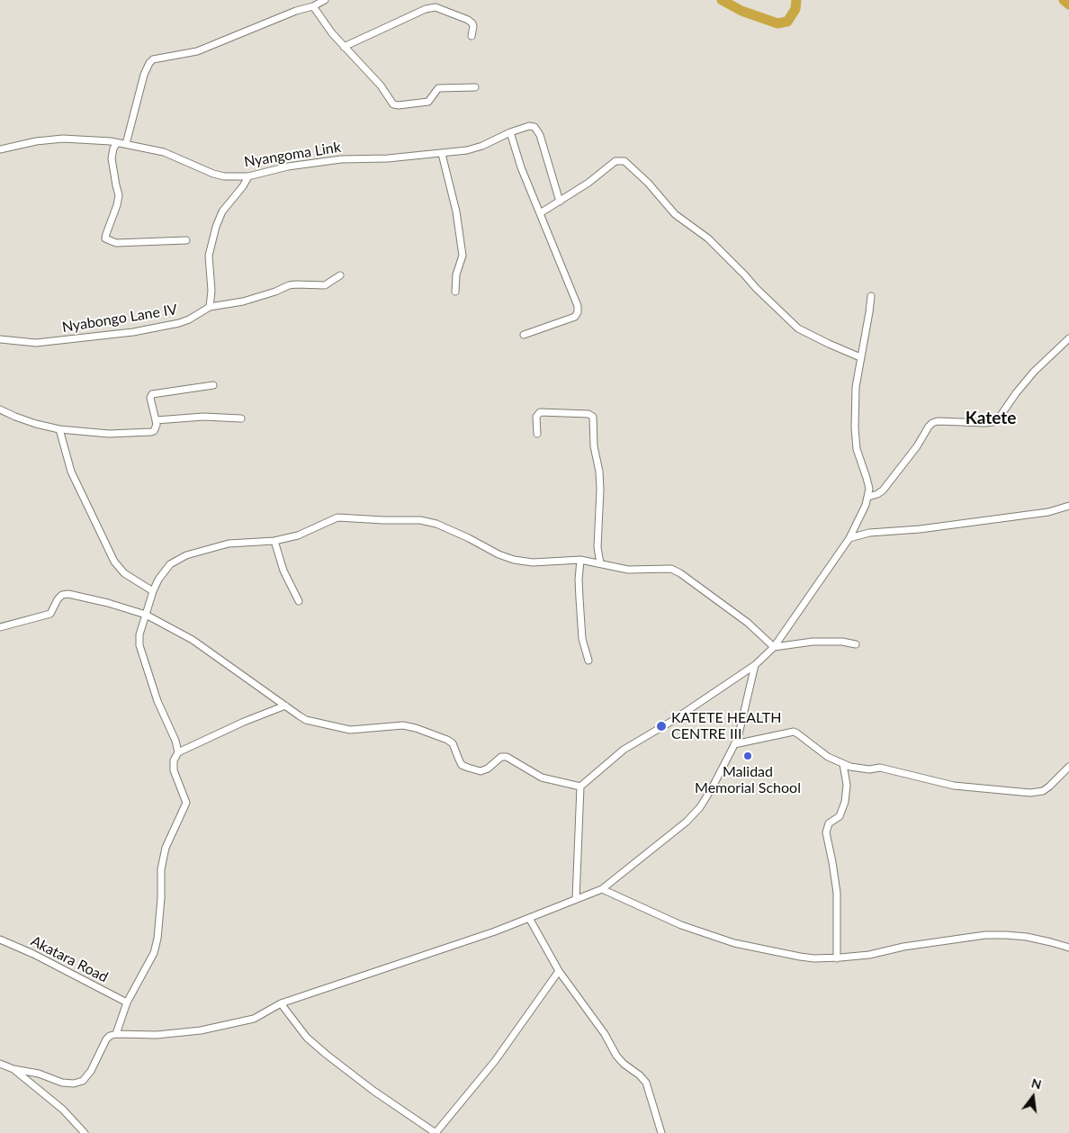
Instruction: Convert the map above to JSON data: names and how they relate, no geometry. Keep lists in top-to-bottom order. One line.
{"streets":{"street":["Nyangoma Link","Nyabongo Lane IV","Akatara Road"]},"districts":["Katete"],"places":["KATETE HEALTH CENTRE III","Malidad Memorial School"],"north":"top"}
